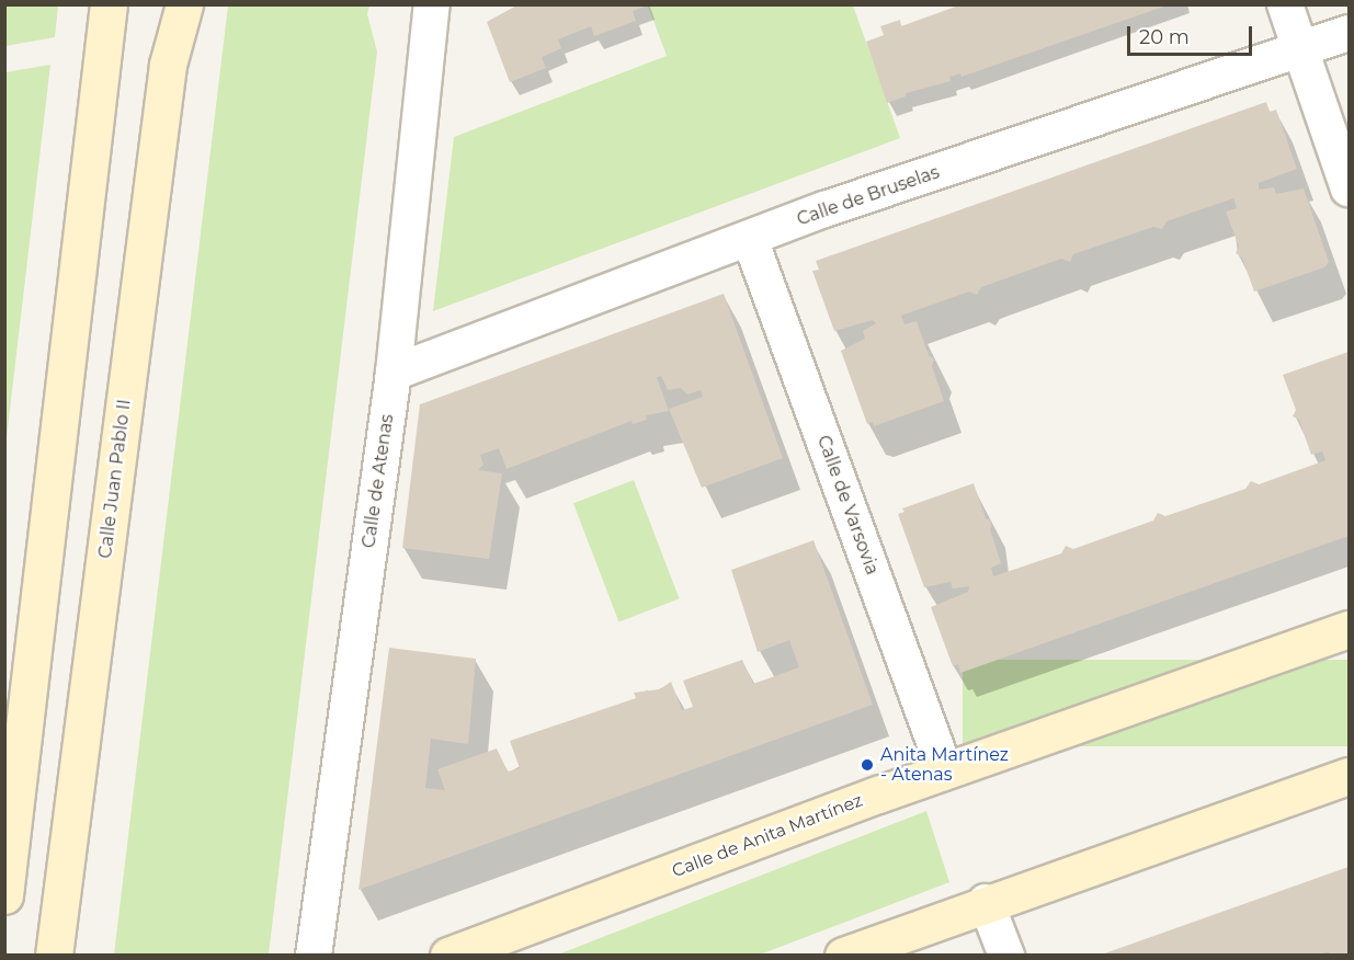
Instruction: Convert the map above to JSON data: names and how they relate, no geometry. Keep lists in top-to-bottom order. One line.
{"streets":{"main road":["Calle Juan Pablo II","Calle de Anita Martínez"],"street":["Calle de Bruselas","Calle de Atenas","Calle de Varsovia"]},"crossings":[["Calle de Bruselas","Calle de Atenas"],["Calle de Bruselas","Calle de Varsovia"],["Calle de Varsovia","Calle de Anita Martínez"]],"places":["Anita Martínez - Atenas"],"scale_bar":"20 m"}
